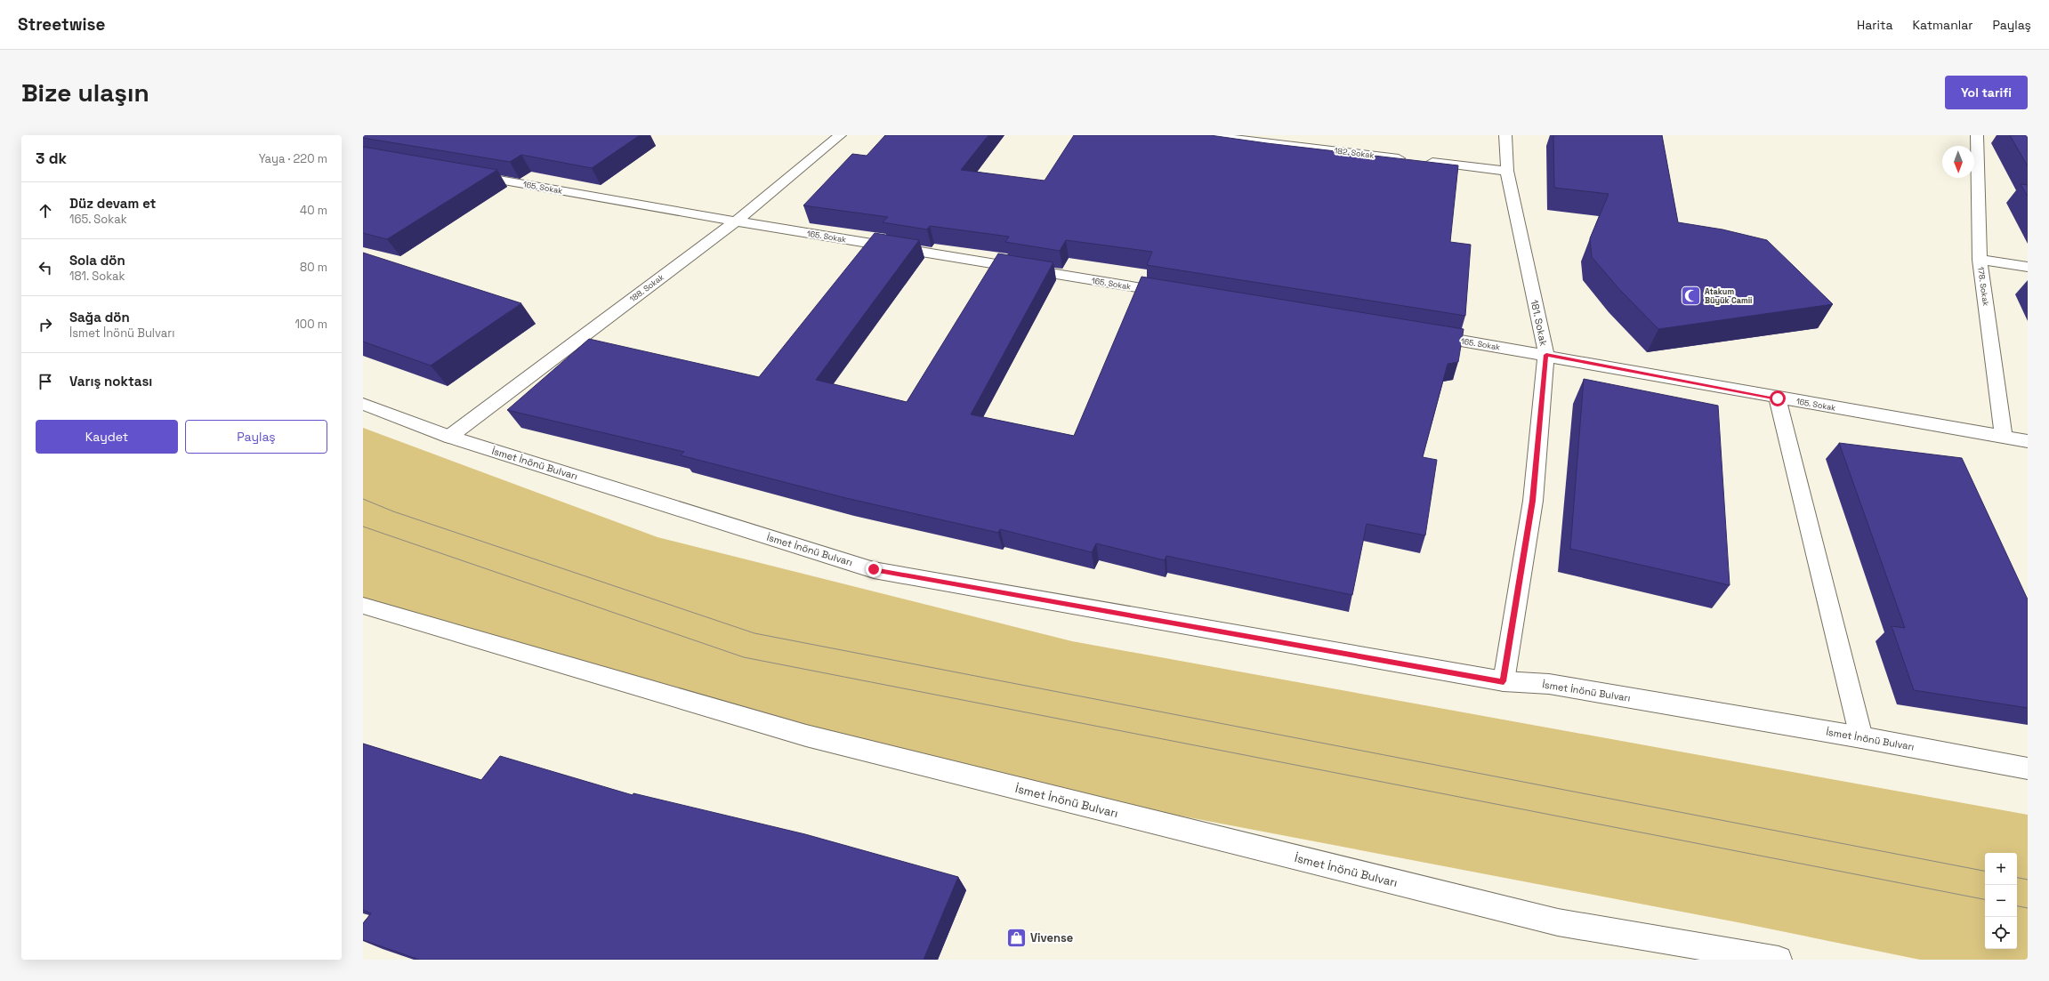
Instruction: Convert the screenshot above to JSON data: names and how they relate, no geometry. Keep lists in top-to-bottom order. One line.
{"streets":{"street":["182. Sokak","165. Sokak","178. Sokak","188. Sokak","181. Sokak","İsmet İnönü Bulvarı"]},"crossings":[["182. Sokak","181. Sokak"],["165. Sokak","178. Sokak"],["165. Sokak","188. Sokak"],["165. Sokak","181. Sokak"],["188. Sokak","İsmet İnönü Bulvarı"],["181. Sokak","İsmet İnönü Bulvarı"]],"places":{"mosque":["Atakum Büyük Camii"],"shop":["Vivense"]},"north":"bottom","page":{"header":"Streetwise","nav":["Harita","Katmanlar","Paylaş"],"buttons":["Yol tarifi",["Kaydet","Paylaş"]],"title":"Bize ulaşın","heading":["3 dk","Yaya · 220 m"],"list":[["Düz devam et","165. Sokak","40 m"],["Sola dön","181. Sokak","80 m"],["Sağa dön","İsmet İnönü Bulvarı","100 m"],"Varış noktası"],"map_buttons":["+","−"]}}
